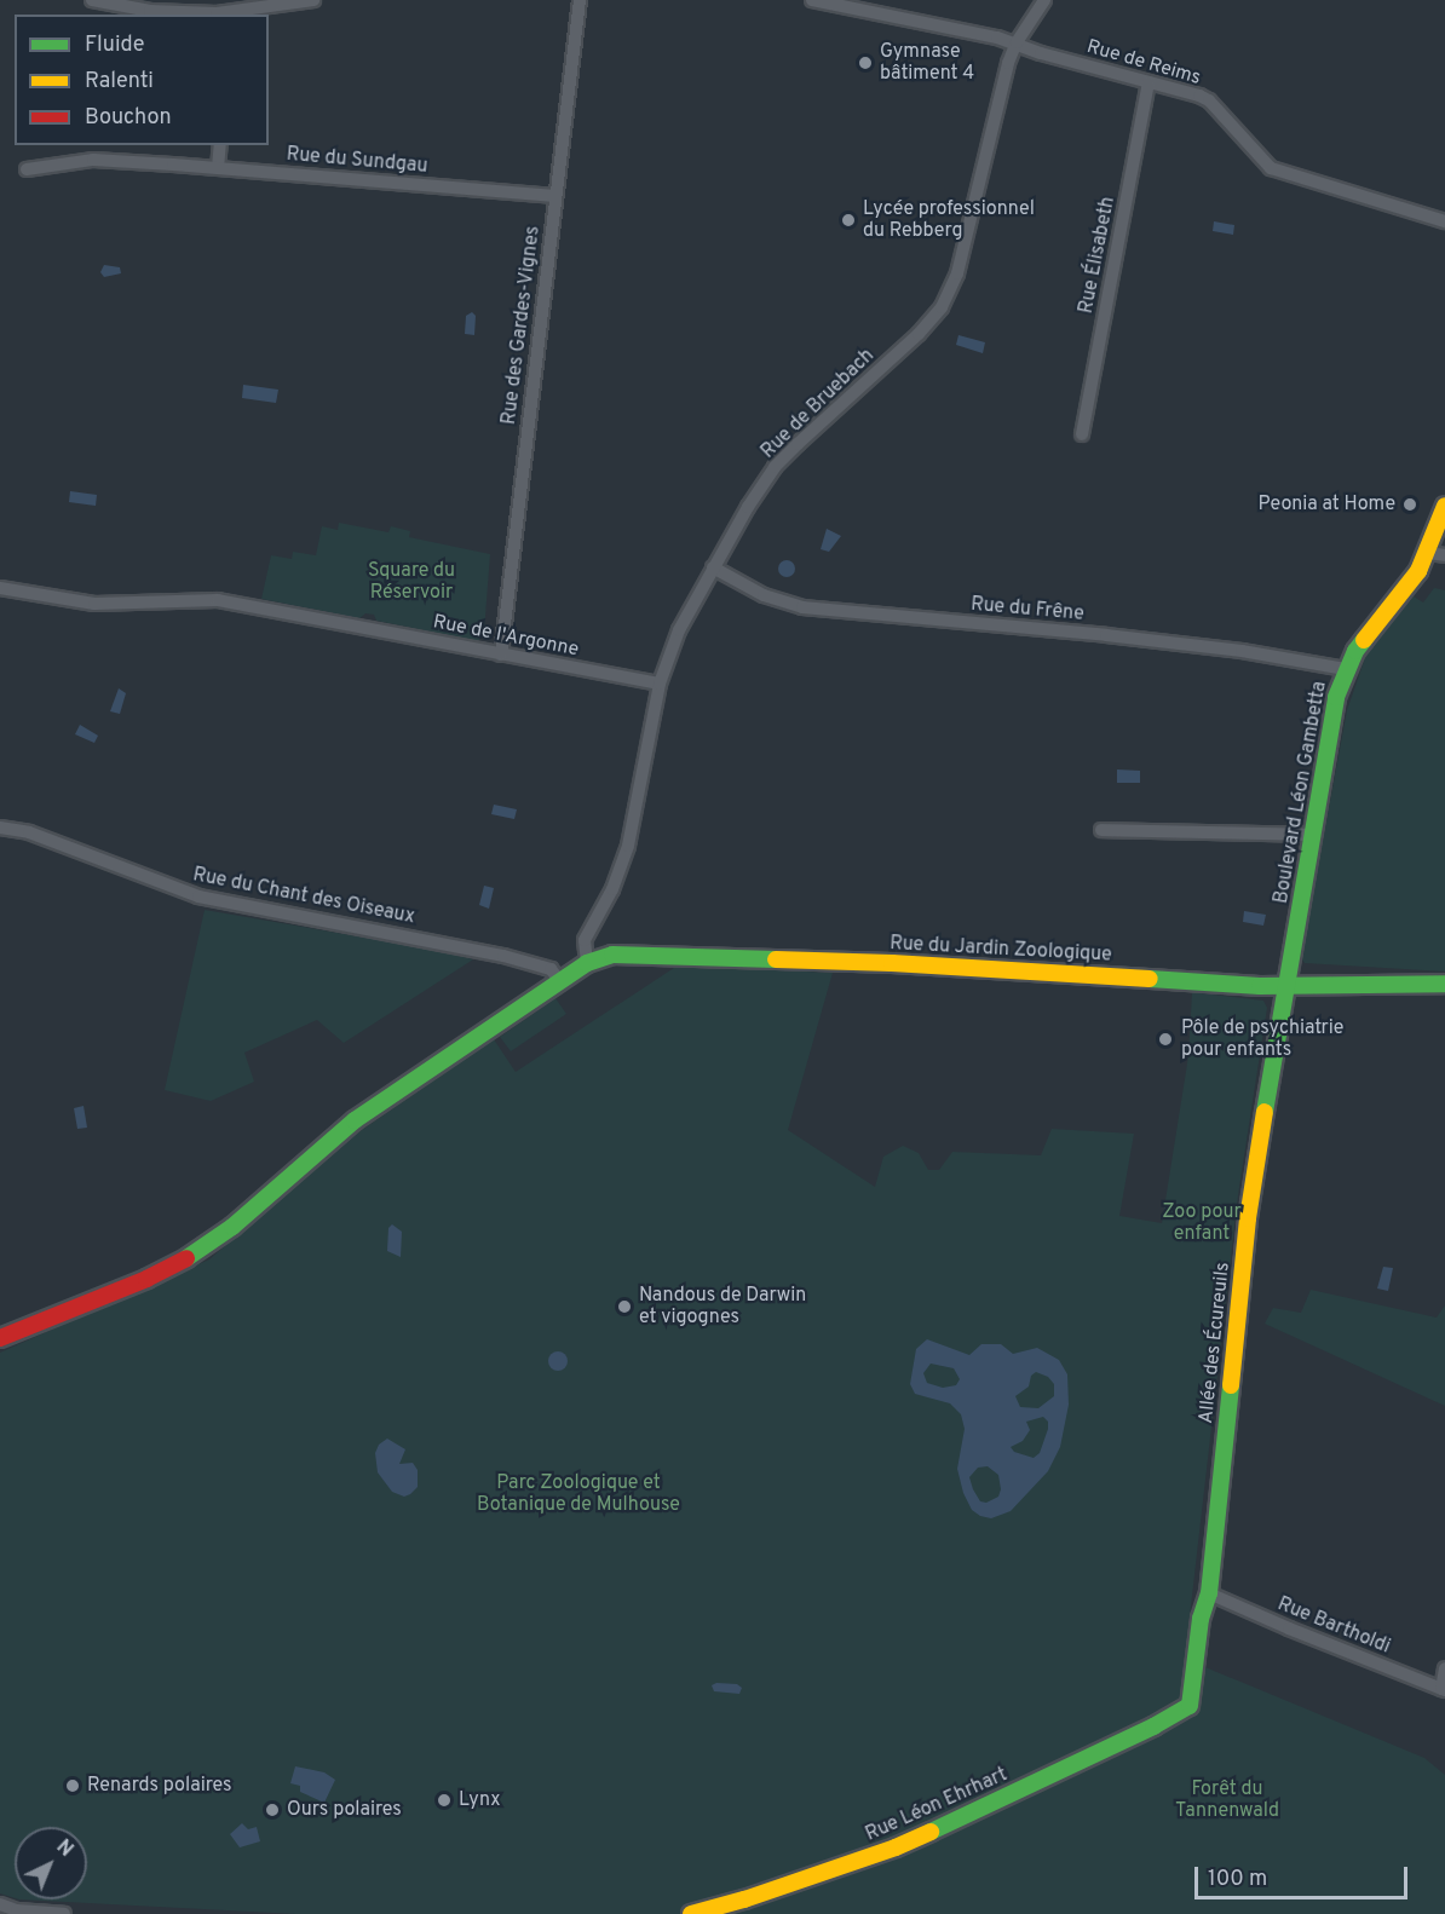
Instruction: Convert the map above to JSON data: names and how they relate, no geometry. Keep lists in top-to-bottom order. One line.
{"streets":{"main road":["Boulevard Léon Gambetta","Rue du Jardin Zoologique","Allée des Écureuils","Rue Léon Ehrhart"],"street":["Rue de Reims","Rue du Sundgau","Rue Élisabeth","Rue des Gardes-Vignes","Rue de Bruebach","Rue du Frêne","Rue de l'Argonne","Rue du Chant des Oiseaux","Rue Bartholdi"]},"crossings":[["Rue de Reims","Rue Élisabeth"],["Rue de Reims","Rue de Bruebach"],["Rue du Sundgau","Rue des Gardes-Vignes"],["Rue des Gardes-Vignes","Rue de l'Argonne"],["Rue de Bruebach","Rue du Frêne"],["Rue de Bruebach","Rue de l'Argonne"],["Rue de Bruebach","Rue du Jardin Zoologique"],["Rue du Frêne","Boulevard Léon Gambetta"],["Boulevard Léon Gambetta","Rue du Jardin Zoologique"],["Boulevard Léon Gambetta","Allée des Écureuils"],["Rue du Chant des Oiseaux","Rue du Jardin Zoologique"],["Rue du Jardin Zoologique","Allée des Écureuils"],["Allée des Écureuils","Rue Bartholdi"],["Allée des Écureuils","Rue Léon Ehrhart"]],"parks":["Square du Réservoir","Zoo pour enfant","Parc Zoologique et Botanique de Mulhouse","Forêt du Tannenwald"],"places":["Gymnase bâtiment 4","Lycée professionnel du Rebberg","Peonia at Home","Pôle de psychiatrie pour enfants","Nandous de Darwin et vigognes","Renards polaires","Lynx","Ours polaires"],"legend":["Fluide","Ralenti","Bouchon"],"scale_bar":"100 m","north":"top right"}
